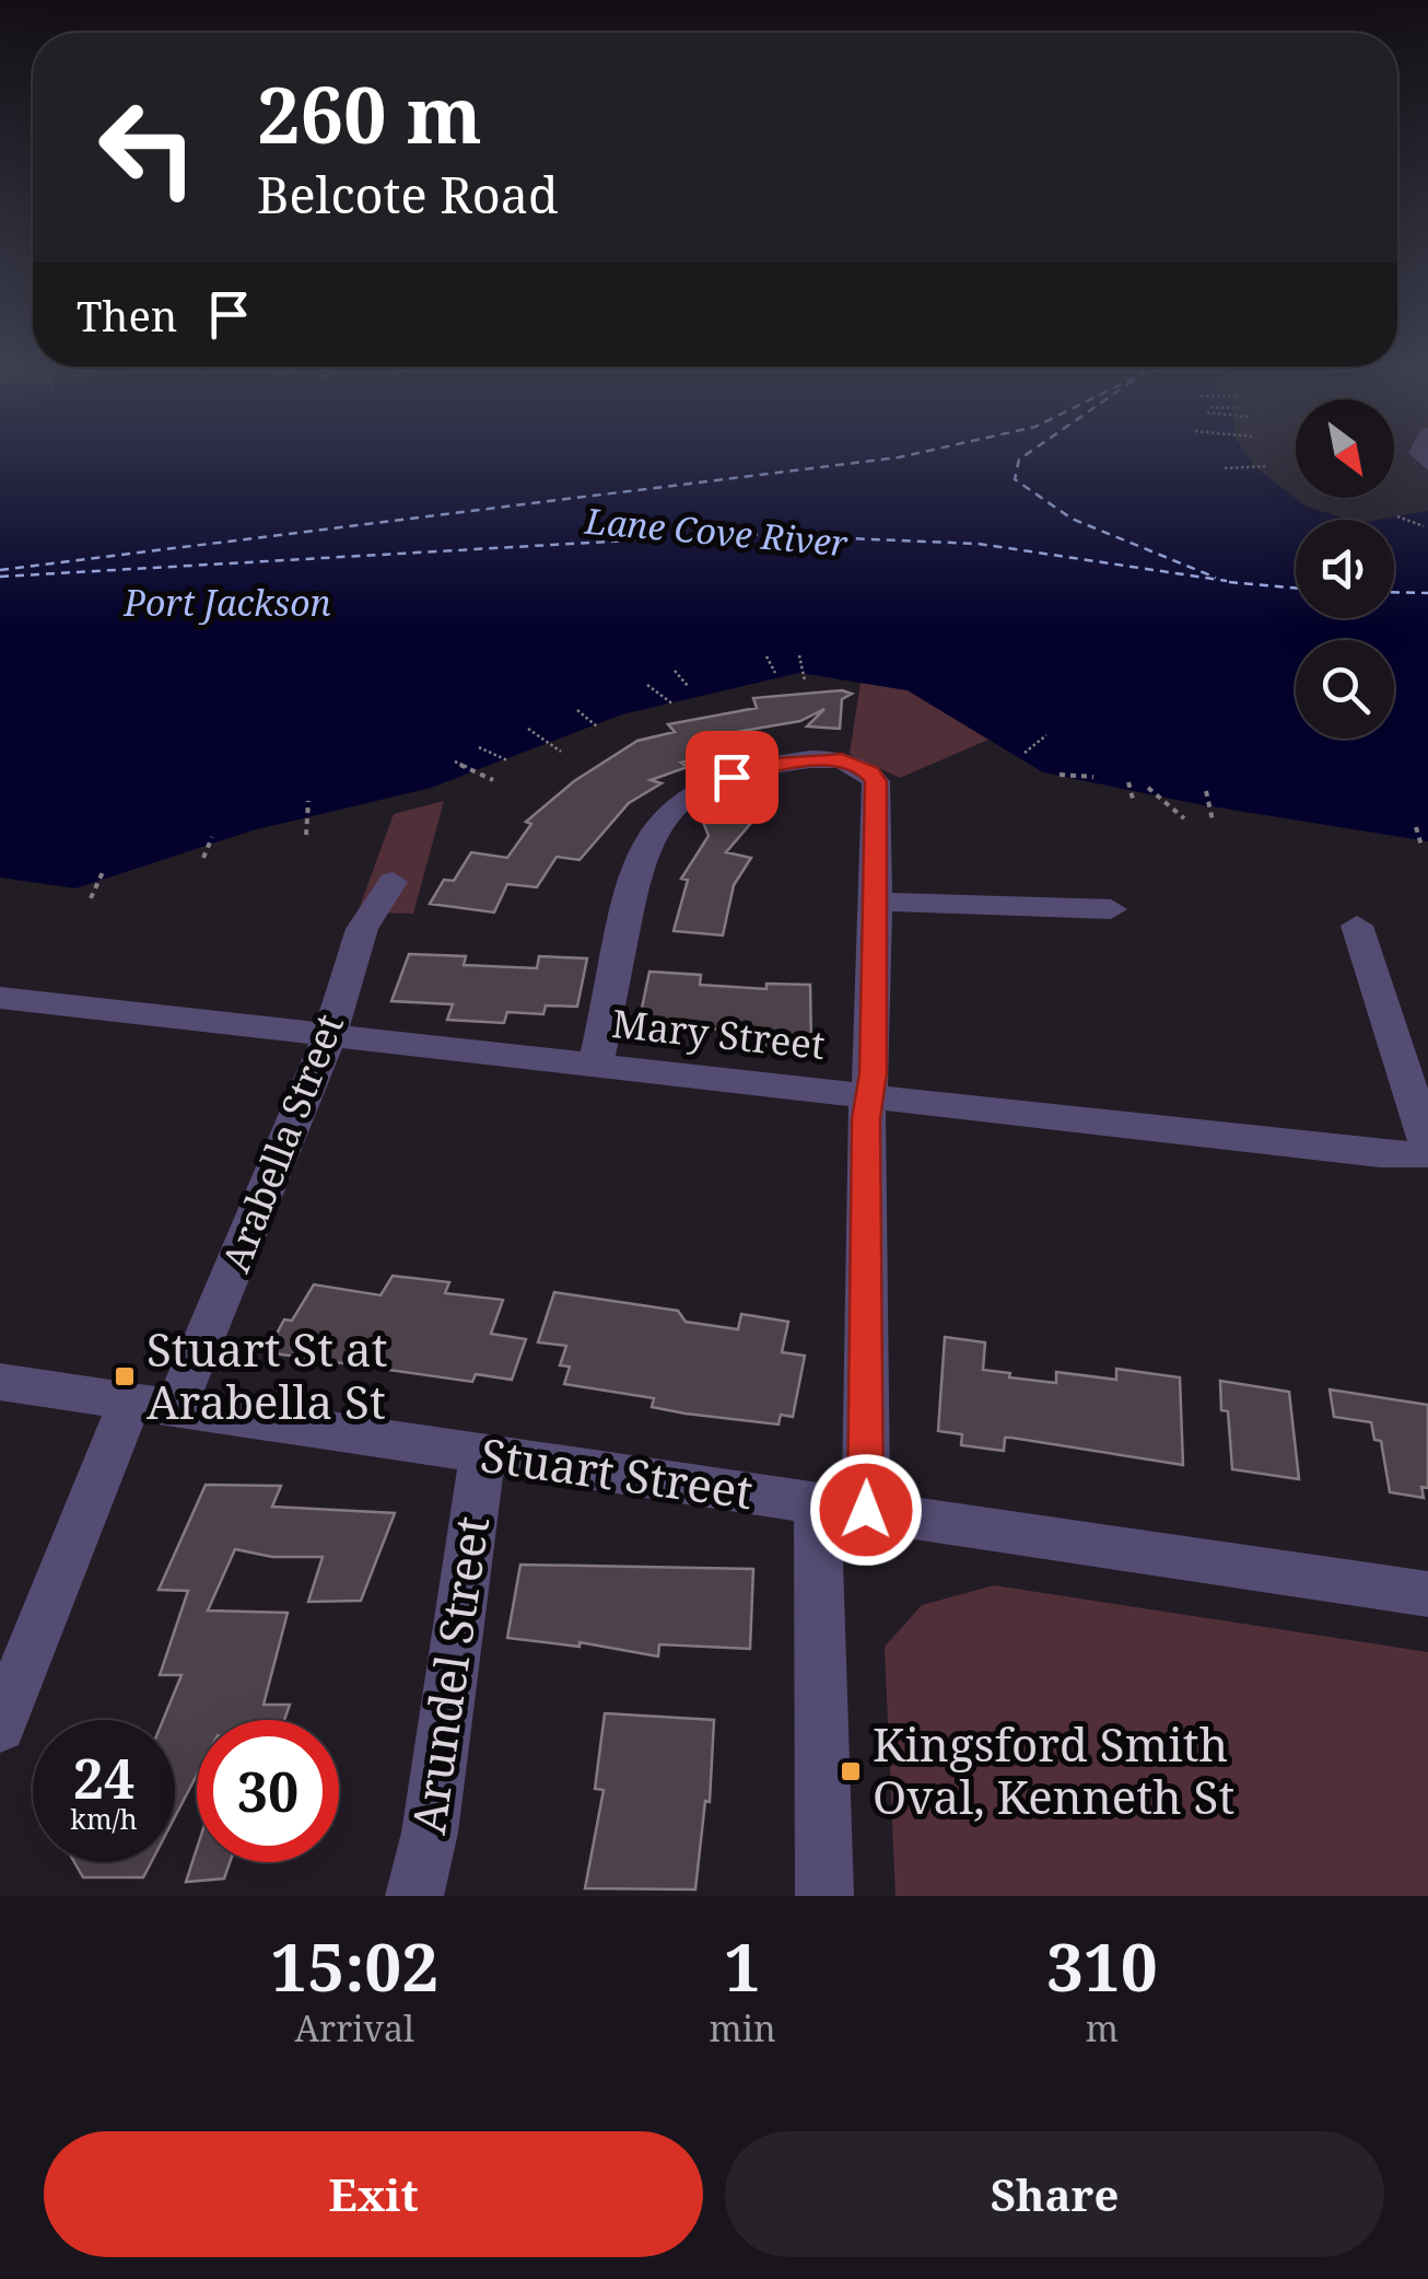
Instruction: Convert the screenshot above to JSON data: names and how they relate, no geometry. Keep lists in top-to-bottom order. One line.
{"streets":{"street":["Mary Street","Arabella Street","Stuart Street","Arundel Street"]},"crossings":[["Mary Street","Arabella Street"],["Arabella Street","Stuart Street"],["Stuart Street","Arundel Street"]],"water":["Lane Cove River","Port Jackson"],"places":{"transit":["Stuart St at Arabella St","Kingsford Smith Oval, Kenneth St"]},"north":"bottom right","page":{"turn":["260 m","Belcote Road"],"then":"Then","speed":"24 km/h","limit":"30","eta":["15:02","Arrival","1","min","310","m"],"buttons":["Exit","Share"]}}
